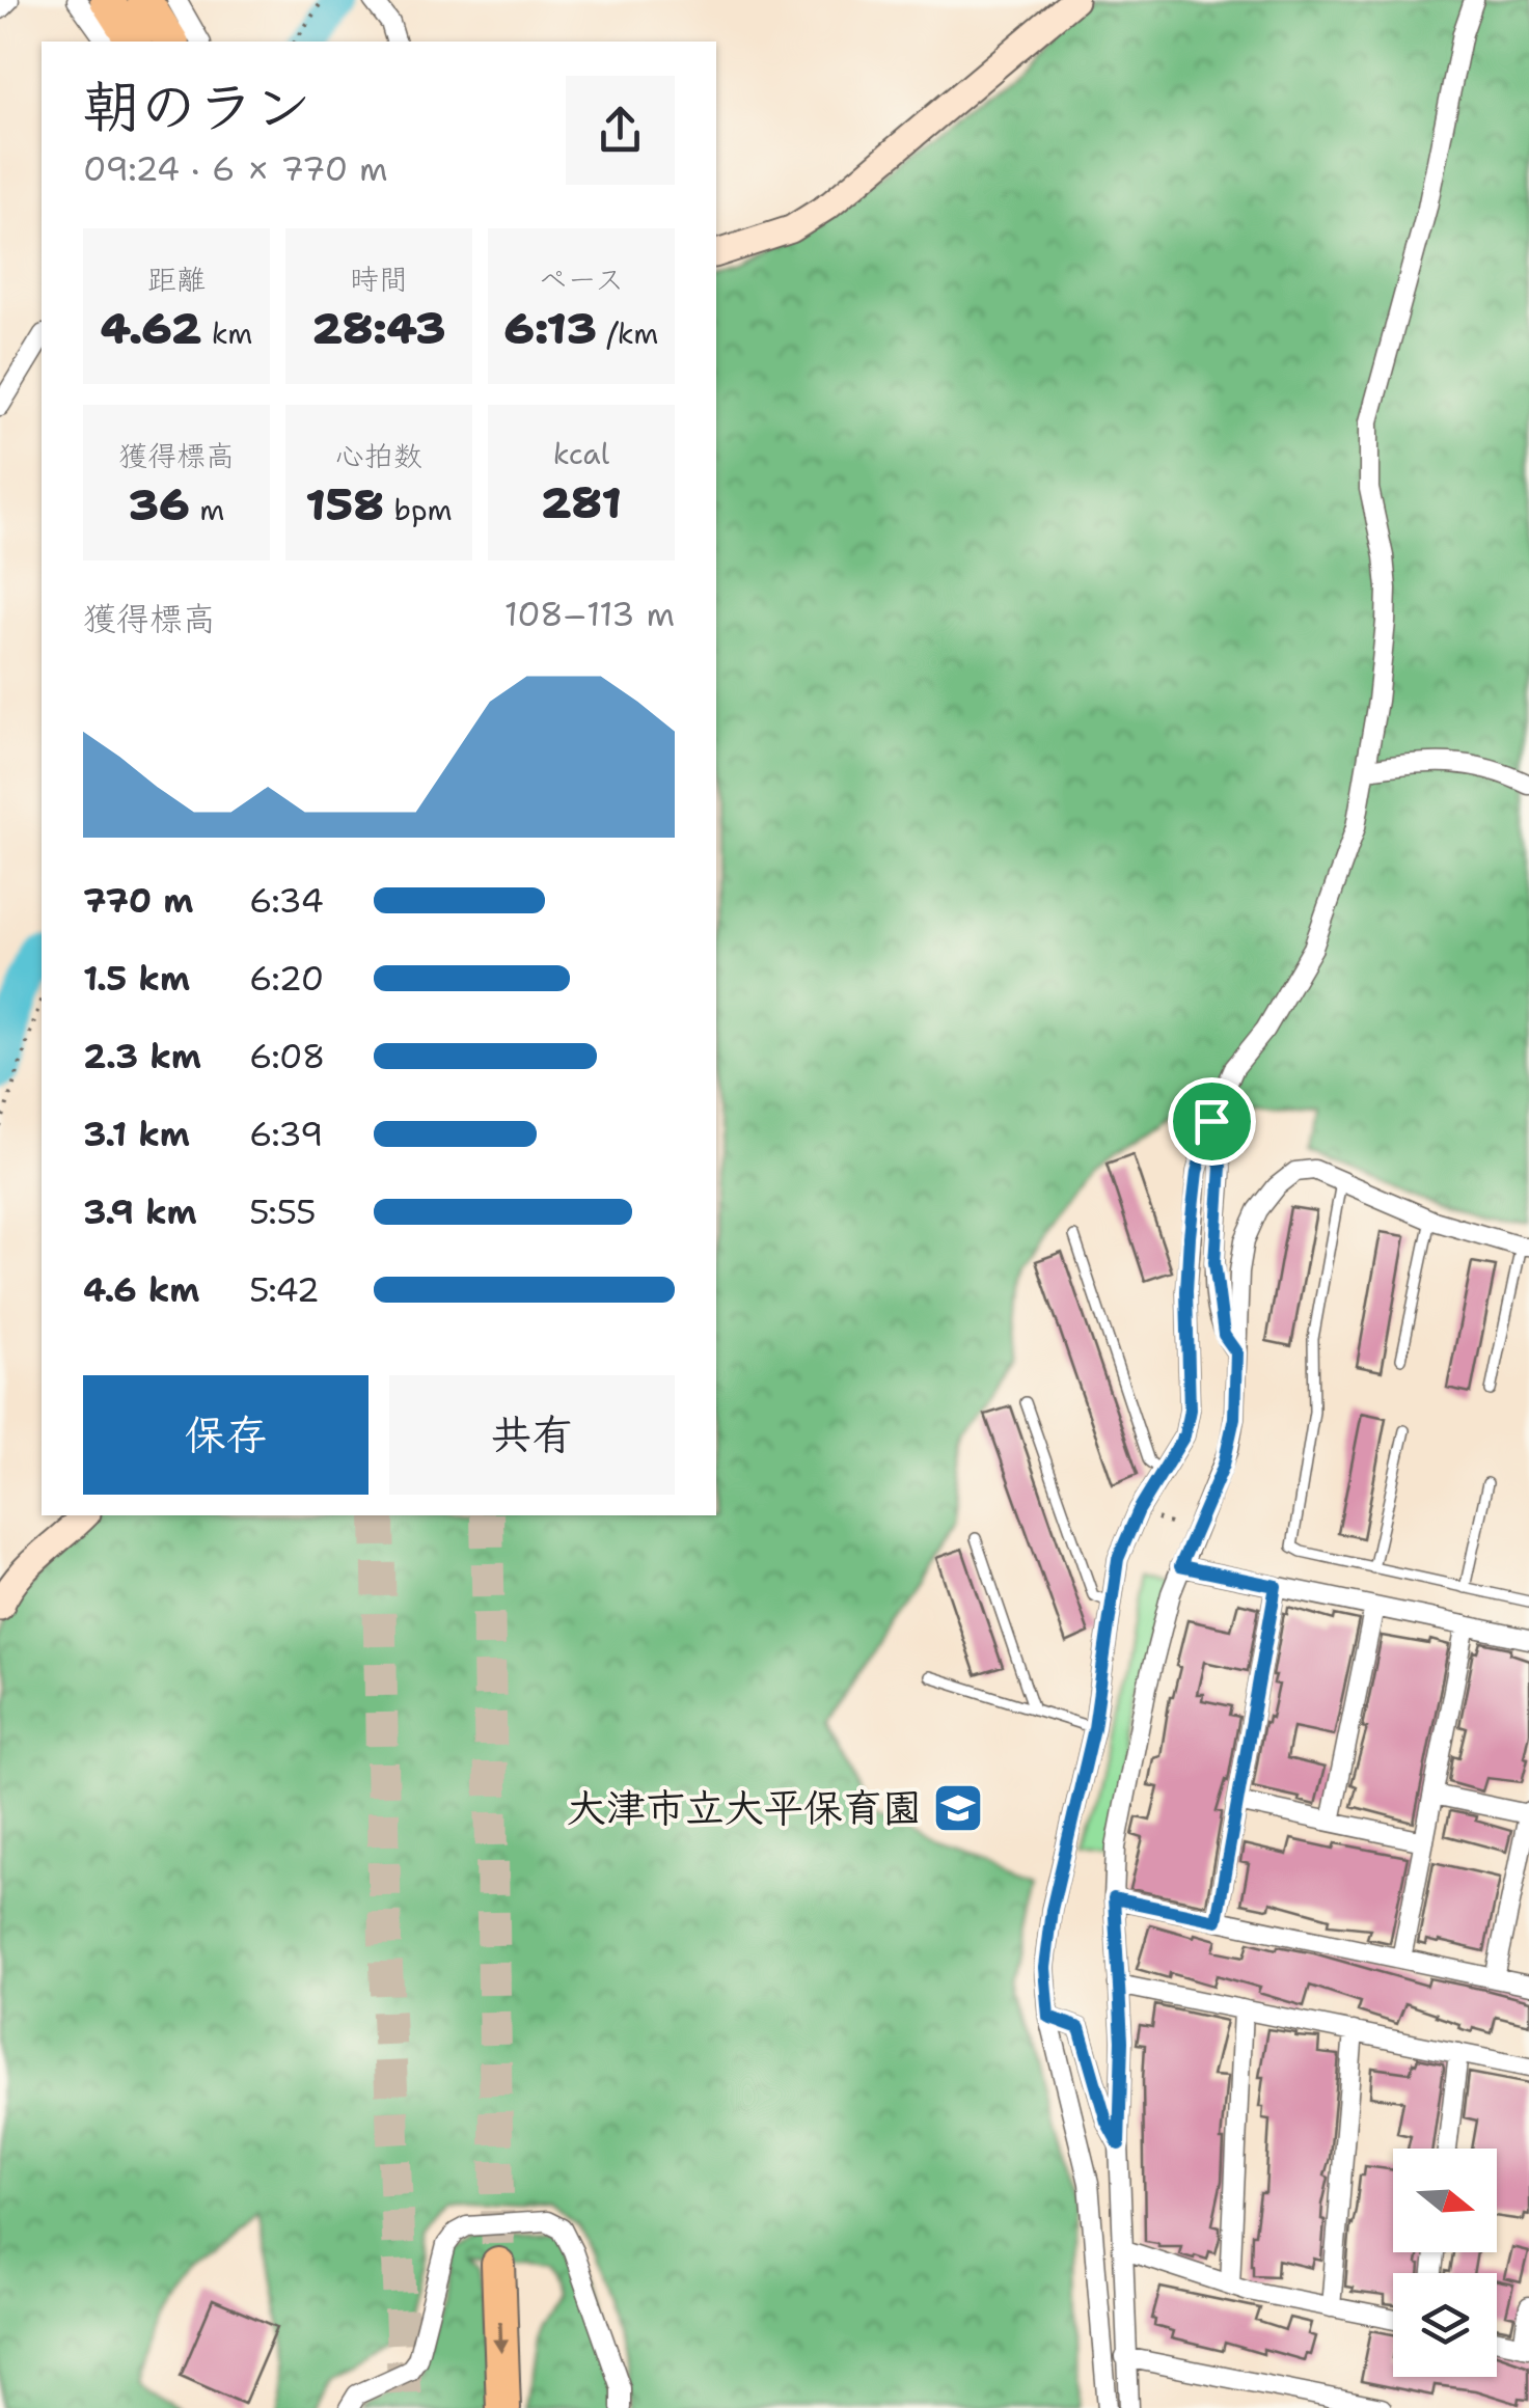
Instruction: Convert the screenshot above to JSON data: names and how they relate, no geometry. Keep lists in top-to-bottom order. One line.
{"places":{"school or university":["大津市立大平保育園"]},"north":"right","page":{"heading":["朝のラン","09:24 · 6 × 770 m"],"stats":[["距離","4.62 km"],["時間","28:43"],["ペース","6:13 /km"],["獲得標高","36 m"],["心拍数","158 bpm"],["kcal","281"]],"chart":["獲得標高","108–113 m"],"list":[{"name":"770 m","note":"6:34"},{"name":"1.5 km","note":"6:20"},{"name":"2.3 km","note":"6:08"},{"name":"3.1 km","note":"6:39"},{"name":"3.9 km","note":"5:55"},{"name":"4.6 km","note":"5:42"}],"buttons":["保存","共有"]}}
